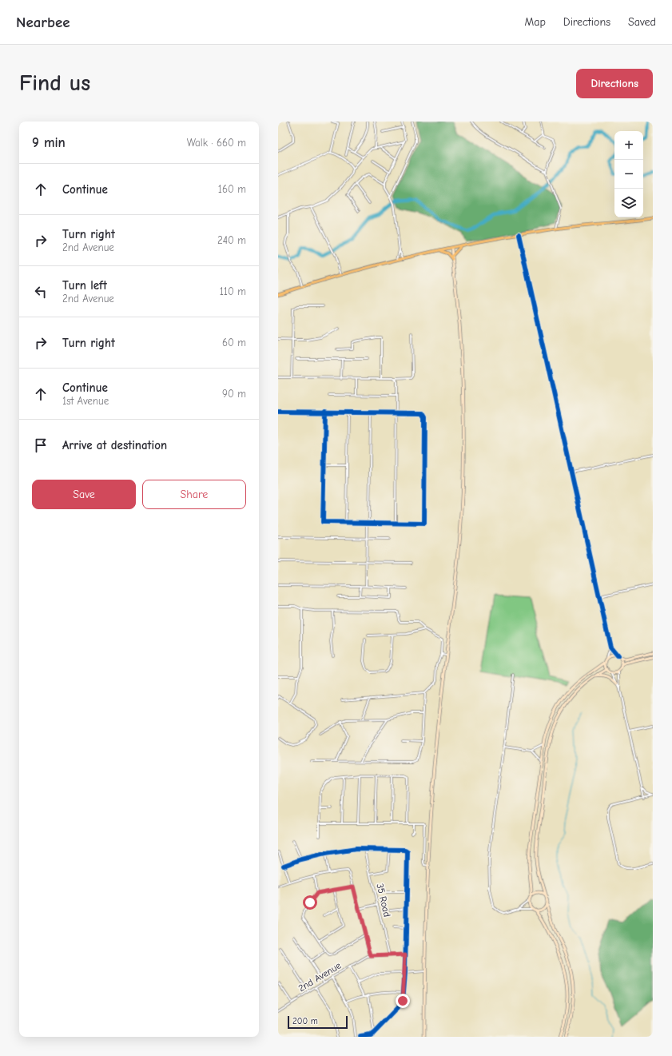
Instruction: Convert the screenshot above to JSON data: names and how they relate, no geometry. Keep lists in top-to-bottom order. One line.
{"streets":{"street":["35 Road","2nd Avenue"]},"crossings":[["35 Road","2nd Avenue"]],"scale_bar":"200 m","page":{"header":"Nearbee","nav":["Map","Directions","Saved"],"buttons":["Directions",["Save","Share"]],"title":"Find us","heading":["9 min","Walk · 660 m"],"map_buttons":["+","−"],"list":[["Continue","160 m"],["Turn right","2nd Avenue","240 m"],["Turn left","2nd Avenue","110 m"],["Turn right","60 m"],["Continue","1st Avenue","90 m"],"Arrive at destination"],"scale":"200 m"}}
